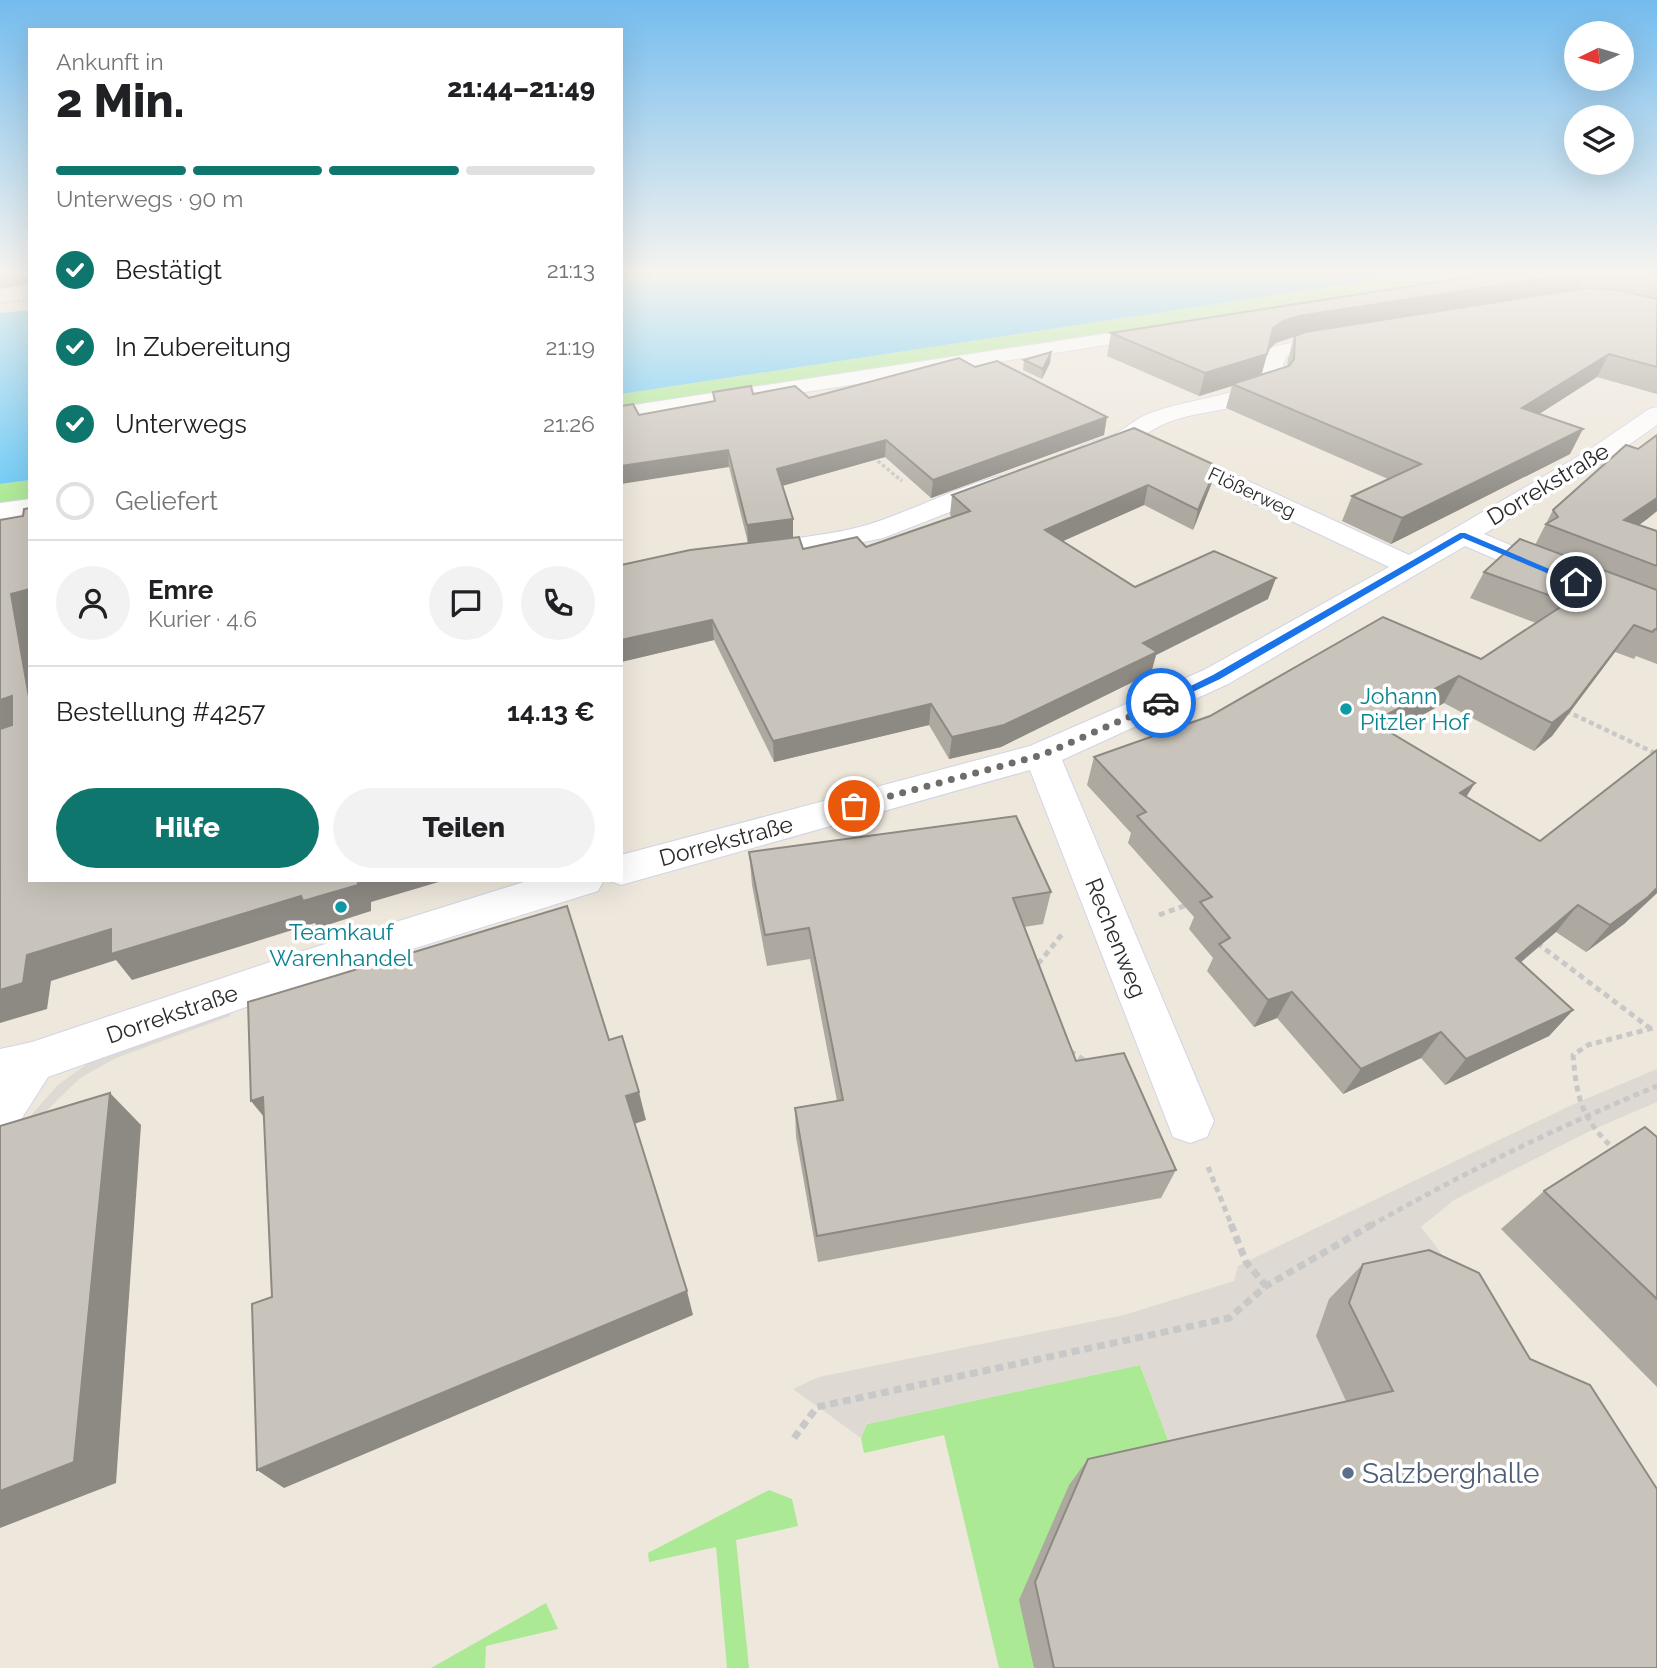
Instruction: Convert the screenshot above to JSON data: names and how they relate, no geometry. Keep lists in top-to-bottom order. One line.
{"streets":{"street":["Dorrekstraße","Flößerweg","Rechenweg"]},"crossings":[["Dorrekstraße","Flößerweg"],["Dorrekstraße","Rechenweg"]],"places":["Johann Pitzler Hof","Teamkauf Warenhandel","Salzberghalle"],"north":"left","page":{"heading":["2 Min.","Ankunft in","21:44–21:49"],"panel":["Emre","Kurier · 4.6","Bestellung #4257","14.13 €"],"bar":"Unterwegs · 90 m","list":[["Bestätigt","21:13"],["In Zubereitung","21:19"],["Unterwegs","21:26"],"Geliefert"],"buttons":["Hilfe","Teilen"]}}
